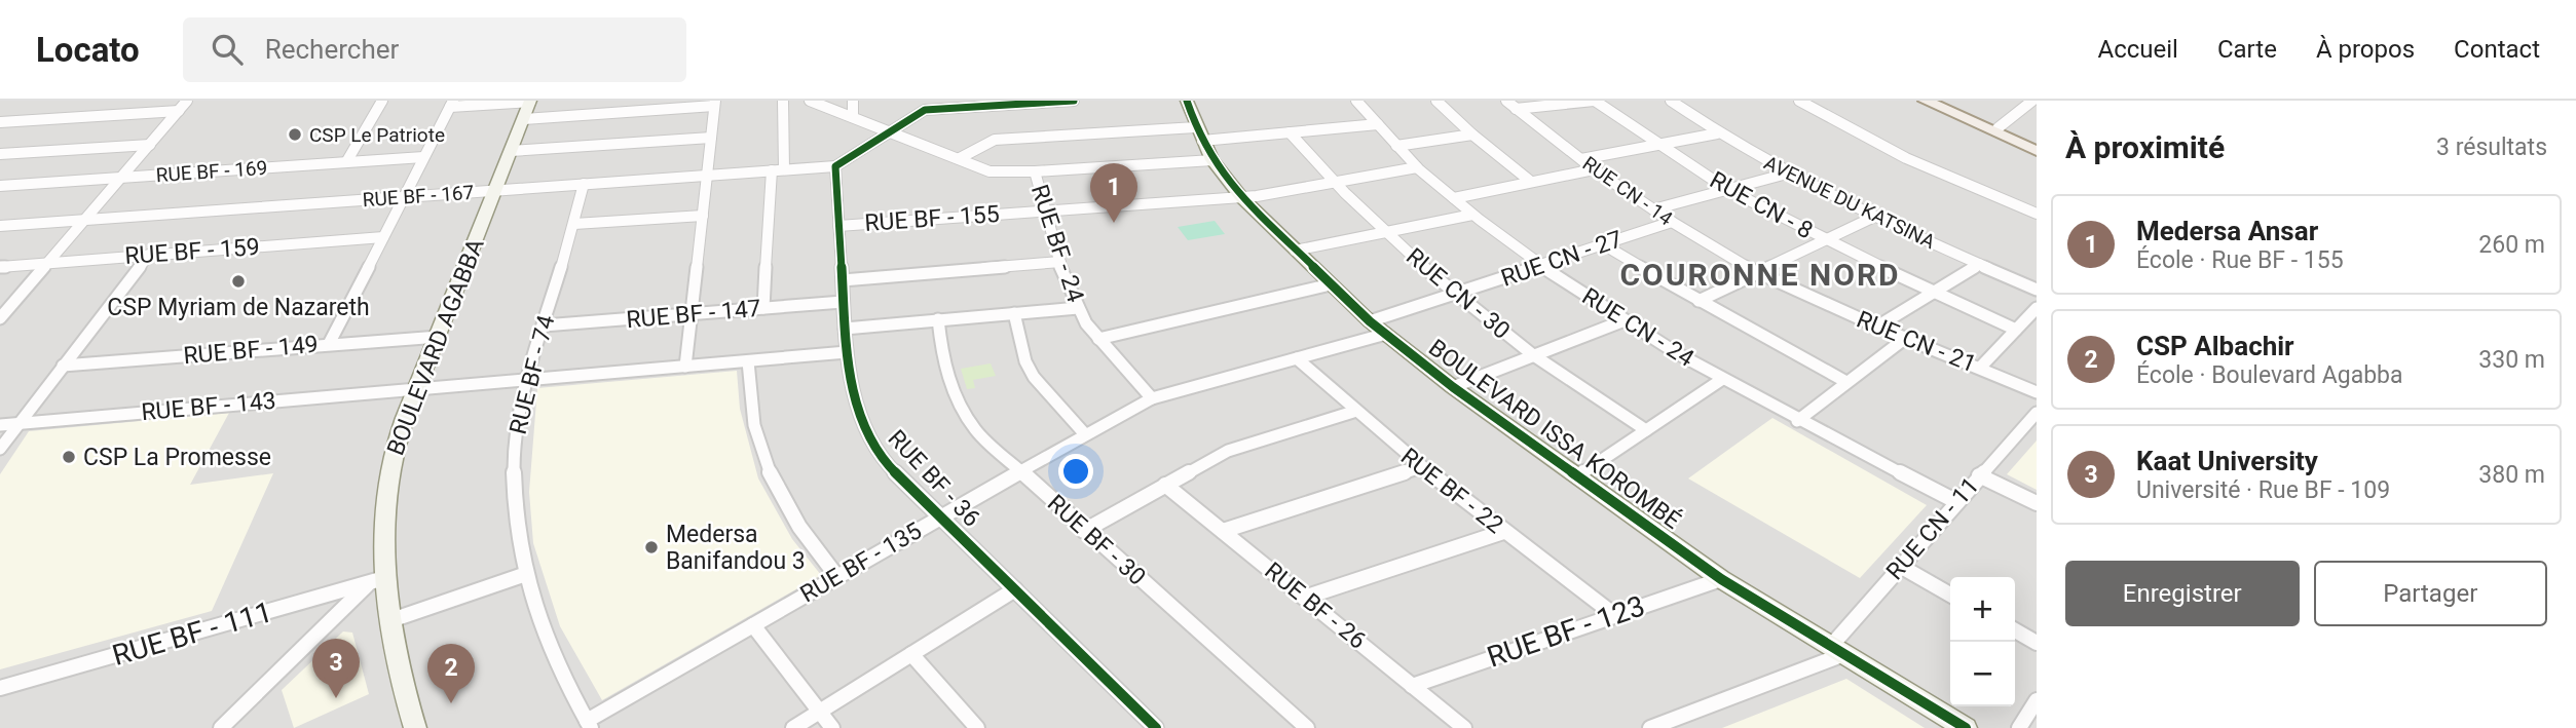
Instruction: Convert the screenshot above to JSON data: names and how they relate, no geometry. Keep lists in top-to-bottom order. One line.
{"streets":{"street":["RUE BF - 169","RUE CN - 14","RUE BF - 167","AVENUE DU KATSINA","RUE CN - 8","RUE BF - 155","RUE BF - 24","RUE BF - 159","RUE CN - 27","RUE CN - 30","RUE BF - 147","RUE CN - 24","RUE CN - 21","BOULEVARD AGABBA","RUE BF - 149","RUE BF - 74","RUE BF - 143","BOULEVARD ISSA KOROMBÉ","RUE BF - 36","RUE BF - 22","RUE CN - 11","RUE BF - 30","RUE BF - 135","RUE BF - 26","RUE BF - 123","RUE BF - 111"]},"crossings":[["RUE CN - 14","RUE CN - 27"],["RUE CN - 14","RUE CN - 21"],["RUE BF - 167","BOULEVARD AGABBA"],["RUE BF - 167","RUE BF - 74"],["RUE BF - 167","RUE BF - 36"],["RUE BF - 155","RUE BF - 24"],["RUE BF - 155","RUE CN - 30"],["RUE BF - 155","RUE CN - 24"],["RUE BF - 155","BOULEVARD ISSA KOROMBÉ"],["RUE BF - 155","RUE BF - 36"],["RUE BF - 24","RUE BF - 135"],["RUE CN - 27","RUE CN - 30"],["RUE CN - 27","RUE CN - 24"],["RUE CN - 27","BOULEVARD ISSA KOROMBÉ"],["RUE BF - 147","RUE BF - 74"],["RUE BF - 147","RUE BF - 36"],["RUE CN - 24","RUE CN - 11"],["BOULEVARD AGABBA","RUE BF - 149"],["BOULEVARD AGABBA","RUE BF - 143"],["BOULEVARD AGABBA","RUE BF - 111"],["RUE BF - 74","RUE BF - 143"],["RUE BF - 74","RUE BF - 135"],["RUE BF - 143","RUE BF - 36"],["BOULEVARD ISSA KOROMBÉ","RUE CN - 11"],["BOULEVARD ISSA KOROMBÉ","RUE BF - 135"],["BOULEVARD ISSA KOROMBÉ","RUE BF - 123"],["RUE BF - 36","RUE BF - 135"],["RUE BF - 22","RUE BF - 135"],["RUE BF - 22","RUE BF - 123"],["RUE BF - 30","RUE BF - 135"],["RUE BF - 26","RUE BF - 123"]],"districts":["COURONNE NORD"],"places":["CSP Le Patriote","CSP Myriam de Nazareth","CSP La Promesse","Medersa Banifandou 3"],"page":{"header":"Locato","search":"Rechercher","nav":["Accueil","Carte","À propos","Contact"],"heading":["À proximité","3 résultats"],"pins":["1","3","2"],"list":[{"mark":"1","name":"Medersa Ansar","note":"École · Rue BF - 155","value":"260 m"},{"mark":"2","name":"CSP Albachir","note":"École · Boulevard Agabba","value":"330 m"},{"mark":"3","name":"Kaat University","note":"Université · Rue BF - 109","value":"380 m"}],"buttons":["Enregistrer","Partager"],"map_buttons":["+","−"]}}
